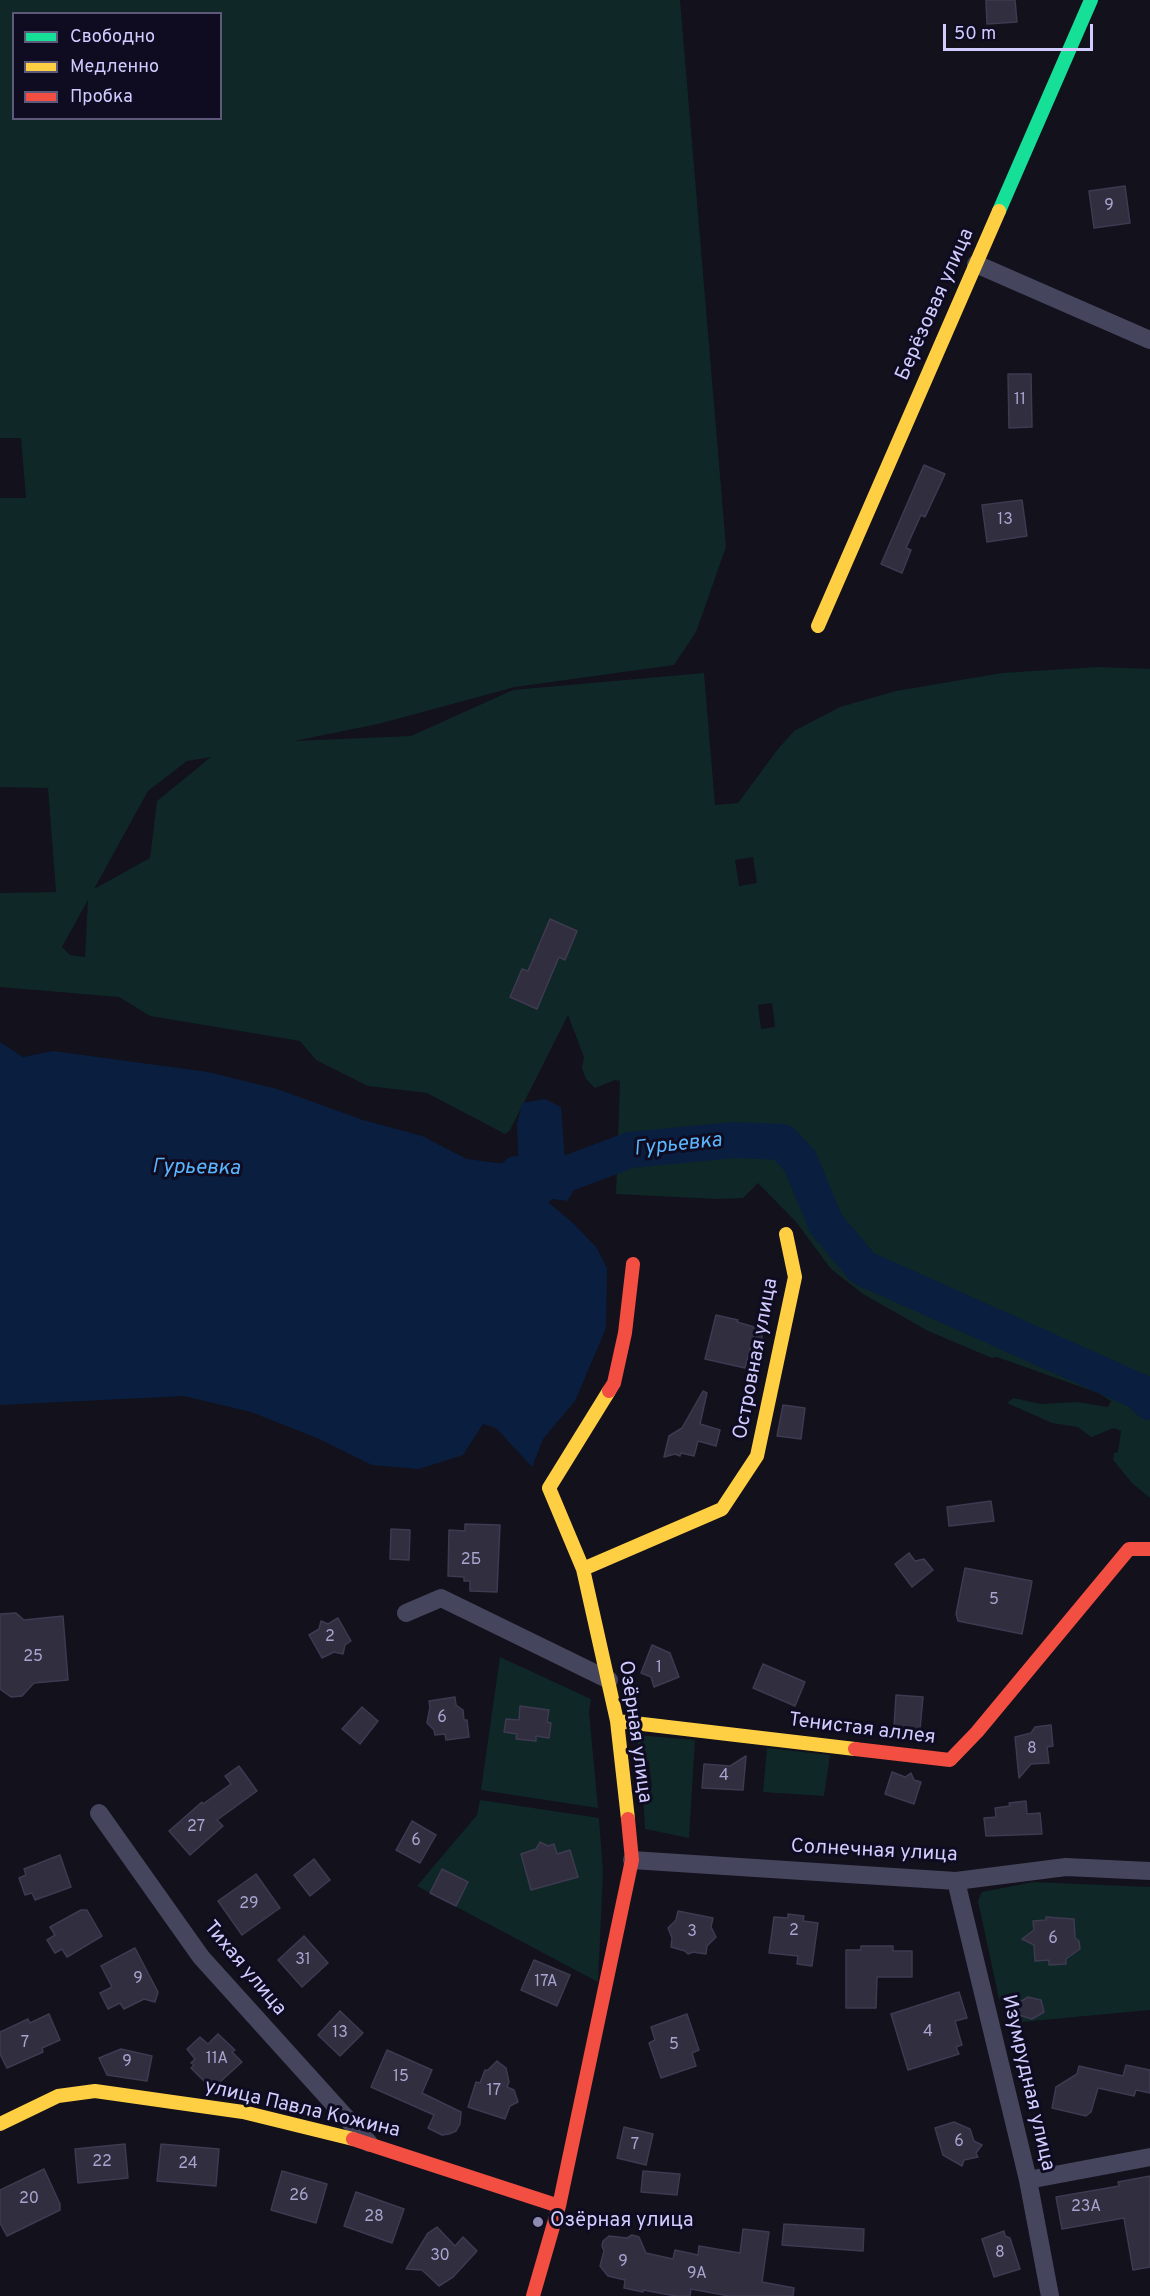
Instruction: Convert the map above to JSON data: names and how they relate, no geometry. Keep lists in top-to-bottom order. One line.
{"streets":{"street":["Берёзовая улица","Островная улица","Тенистая аллея","Озёрная улица","Солнечная улица","Тихая улица","Изумрудная улица","улица Павла Кожина"]},"crossings":[["Островная улица","Озёрная улица"],["Тенистая аллея","Озёрная улица"],["Озёрная улица","Солнечная улица"],["Озёрная улица","улица Павла Кожина"],["Солнечная улица","Изумрудная улица"],["Тихая улица","улица Павла Кожина"]],"water":["Гурьевка"],"places":["Озёрная улица"],"house_numbers":["9","11","13","2Б","5","2","25","1","6","8","4","27","6","29","2","3","6","31","9","17А","4","13","7","5","11А","9","15","17","6","7","22","24","26","20","23А","28","8","30","9","9А"],"legend":["Свободно","Медленно","Пробка"],"scale_bar":"50 m"}
